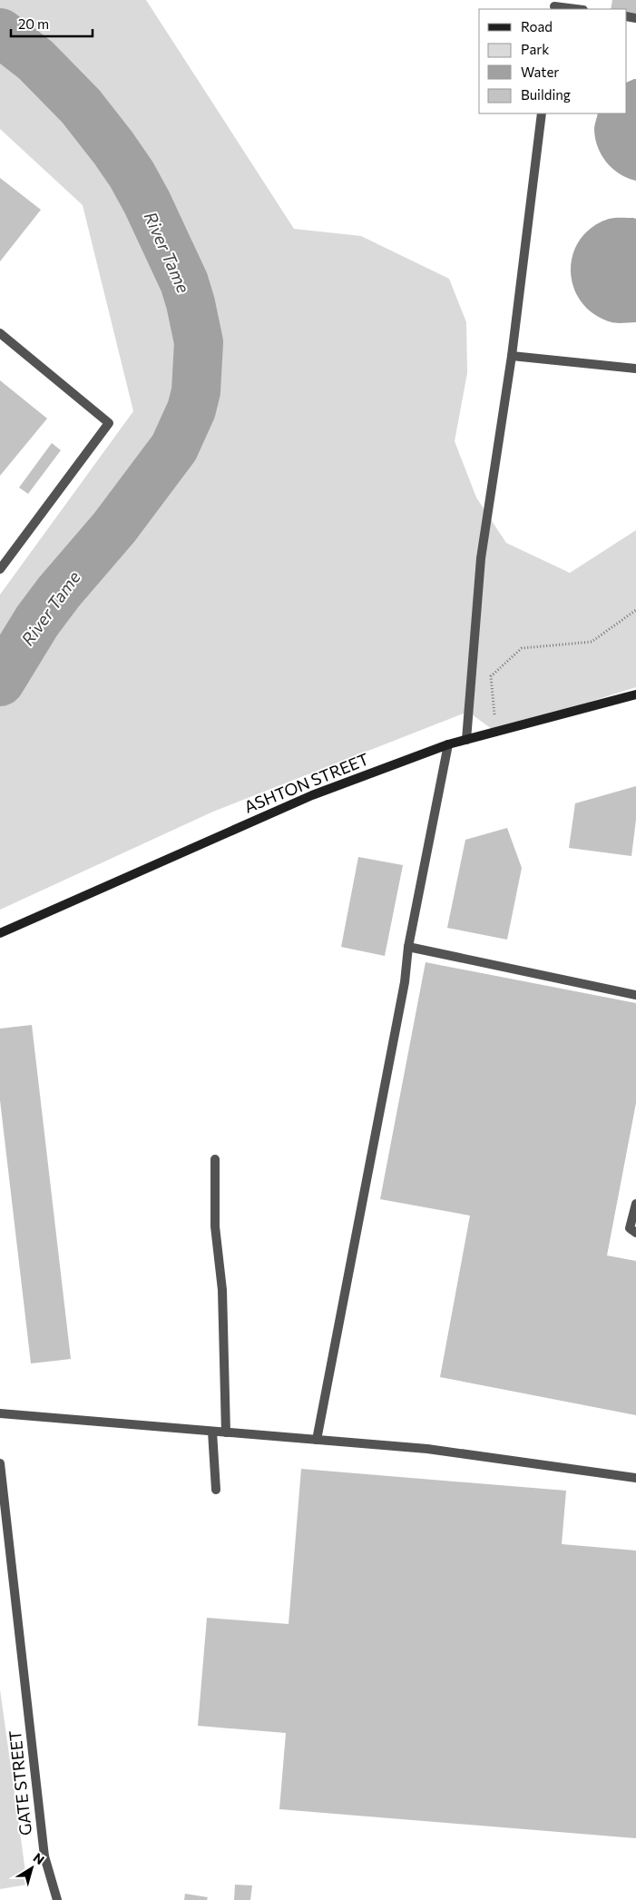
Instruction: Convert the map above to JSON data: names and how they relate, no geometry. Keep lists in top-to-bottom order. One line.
{"streets":{"main road":["ASHTON STREET"],"street":["GATE STREET"]},"water":["River Tame"],"legend":["Road","Park","Water","Building"],"scale_bar":"20 m","north":"top right"}
